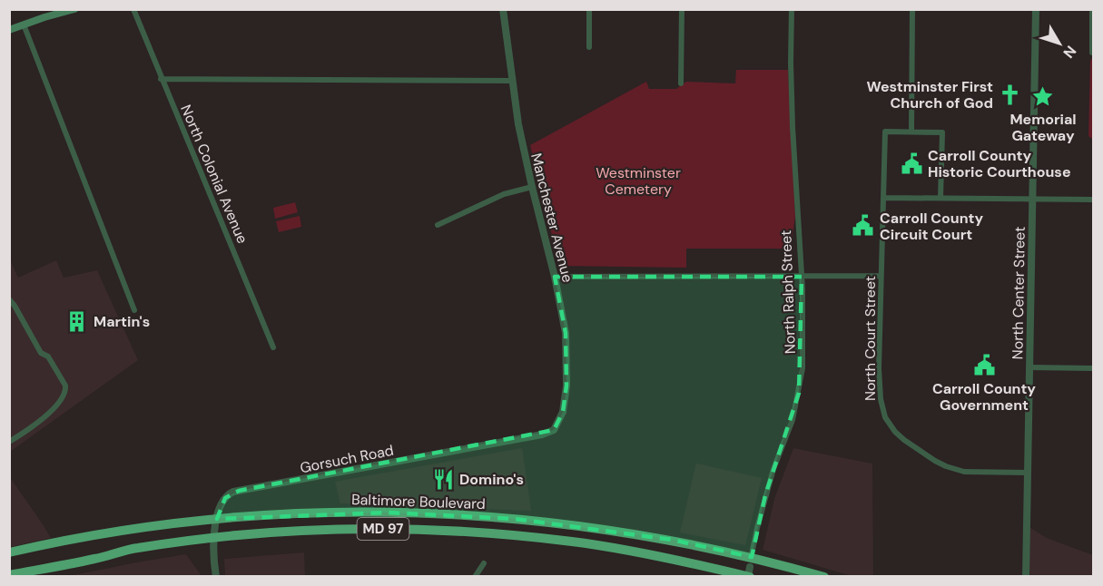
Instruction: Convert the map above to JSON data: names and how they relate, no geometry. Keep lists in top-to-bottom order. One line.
{"streets":{"highway":["Baltimore Boulevard","MD 97"],"street":["North Colonial Avenue","Manchester Avenue","North Ralph Street","North Center Street","North Court Street","Gorsuch Road"]},"crossings":[["Manchester Avenue","Gorsuch Road"],["North Ralph Street","Baltimore Boulevard"],["North Center Street","North Court Street"],["Gorsuch Road","Baltimore Boulevard"]],"parks":["Westminster Cemetery"],"places":{"church":["Westminster First Church of God"],"place":["Memorial Gateway"],"public building":["Carroll County Historic Courthouse","Carroll County Circuit Court","Carroll County Government"],"building":["Martin's"],"restaurant":["Domino's"]},"north":"bottom right"}
